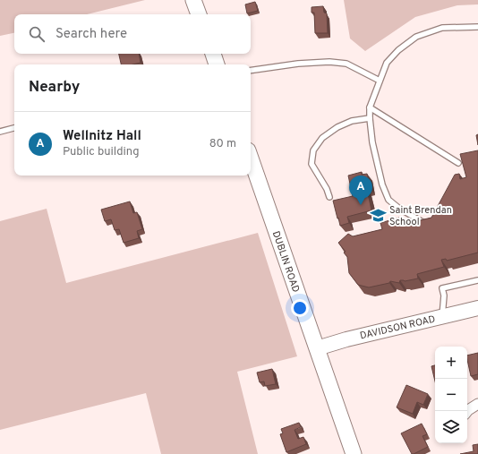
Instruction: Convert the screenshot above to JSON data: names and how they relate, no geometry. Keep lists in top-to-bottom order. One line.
{"streets":{"main road":["DUBLIN ROAD","DAVIDSON ROAD"]},"crossings":[["DUBLIN ROAD","DAVIDSON ROAD"]],"places":{"school or university":["Saint Brendan School"]},"page":{"search":"Search here","heading":"Nearby","list":[{"mark":"A","name":"Wellnitz Hall","note":"Public building","value":"80 m"}],"pins":"A","map_buttons":["+","−"]}}
